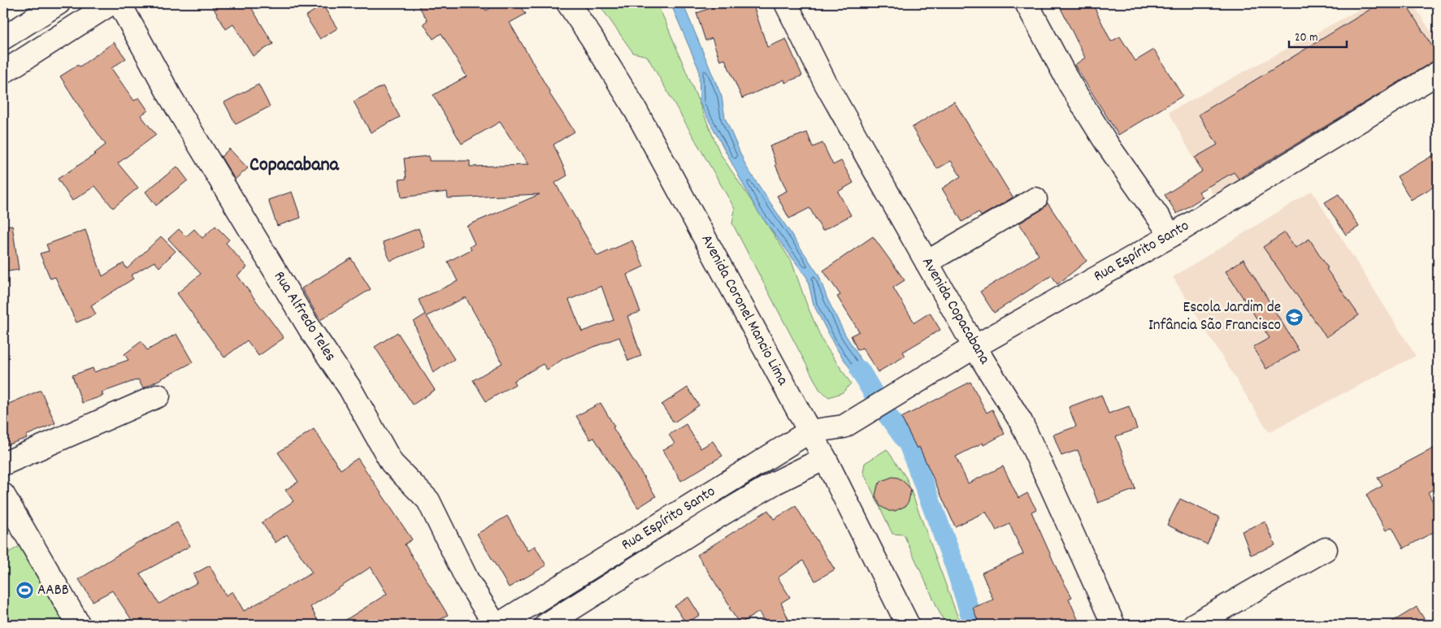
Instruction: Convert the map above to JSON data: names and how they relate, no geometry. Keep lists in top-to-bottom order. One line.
{"streets":{"street":["Rua Espírito Santo","Avenida Coronel Mancio Lima","Avenida Copacabana","Rua Alfredo Teles"]},"crossings":[["Rua Espírito Santo","Avenida Coronel Mancio Lima"],["Rua Espírito Santo","Avenida Copacabana"]],"districts":["Copacabana"],"places":{"school or university":["Escola Jardim de Infância São Francisco"],"sports":["AABB"]},"scale_bar":"20 m"}
